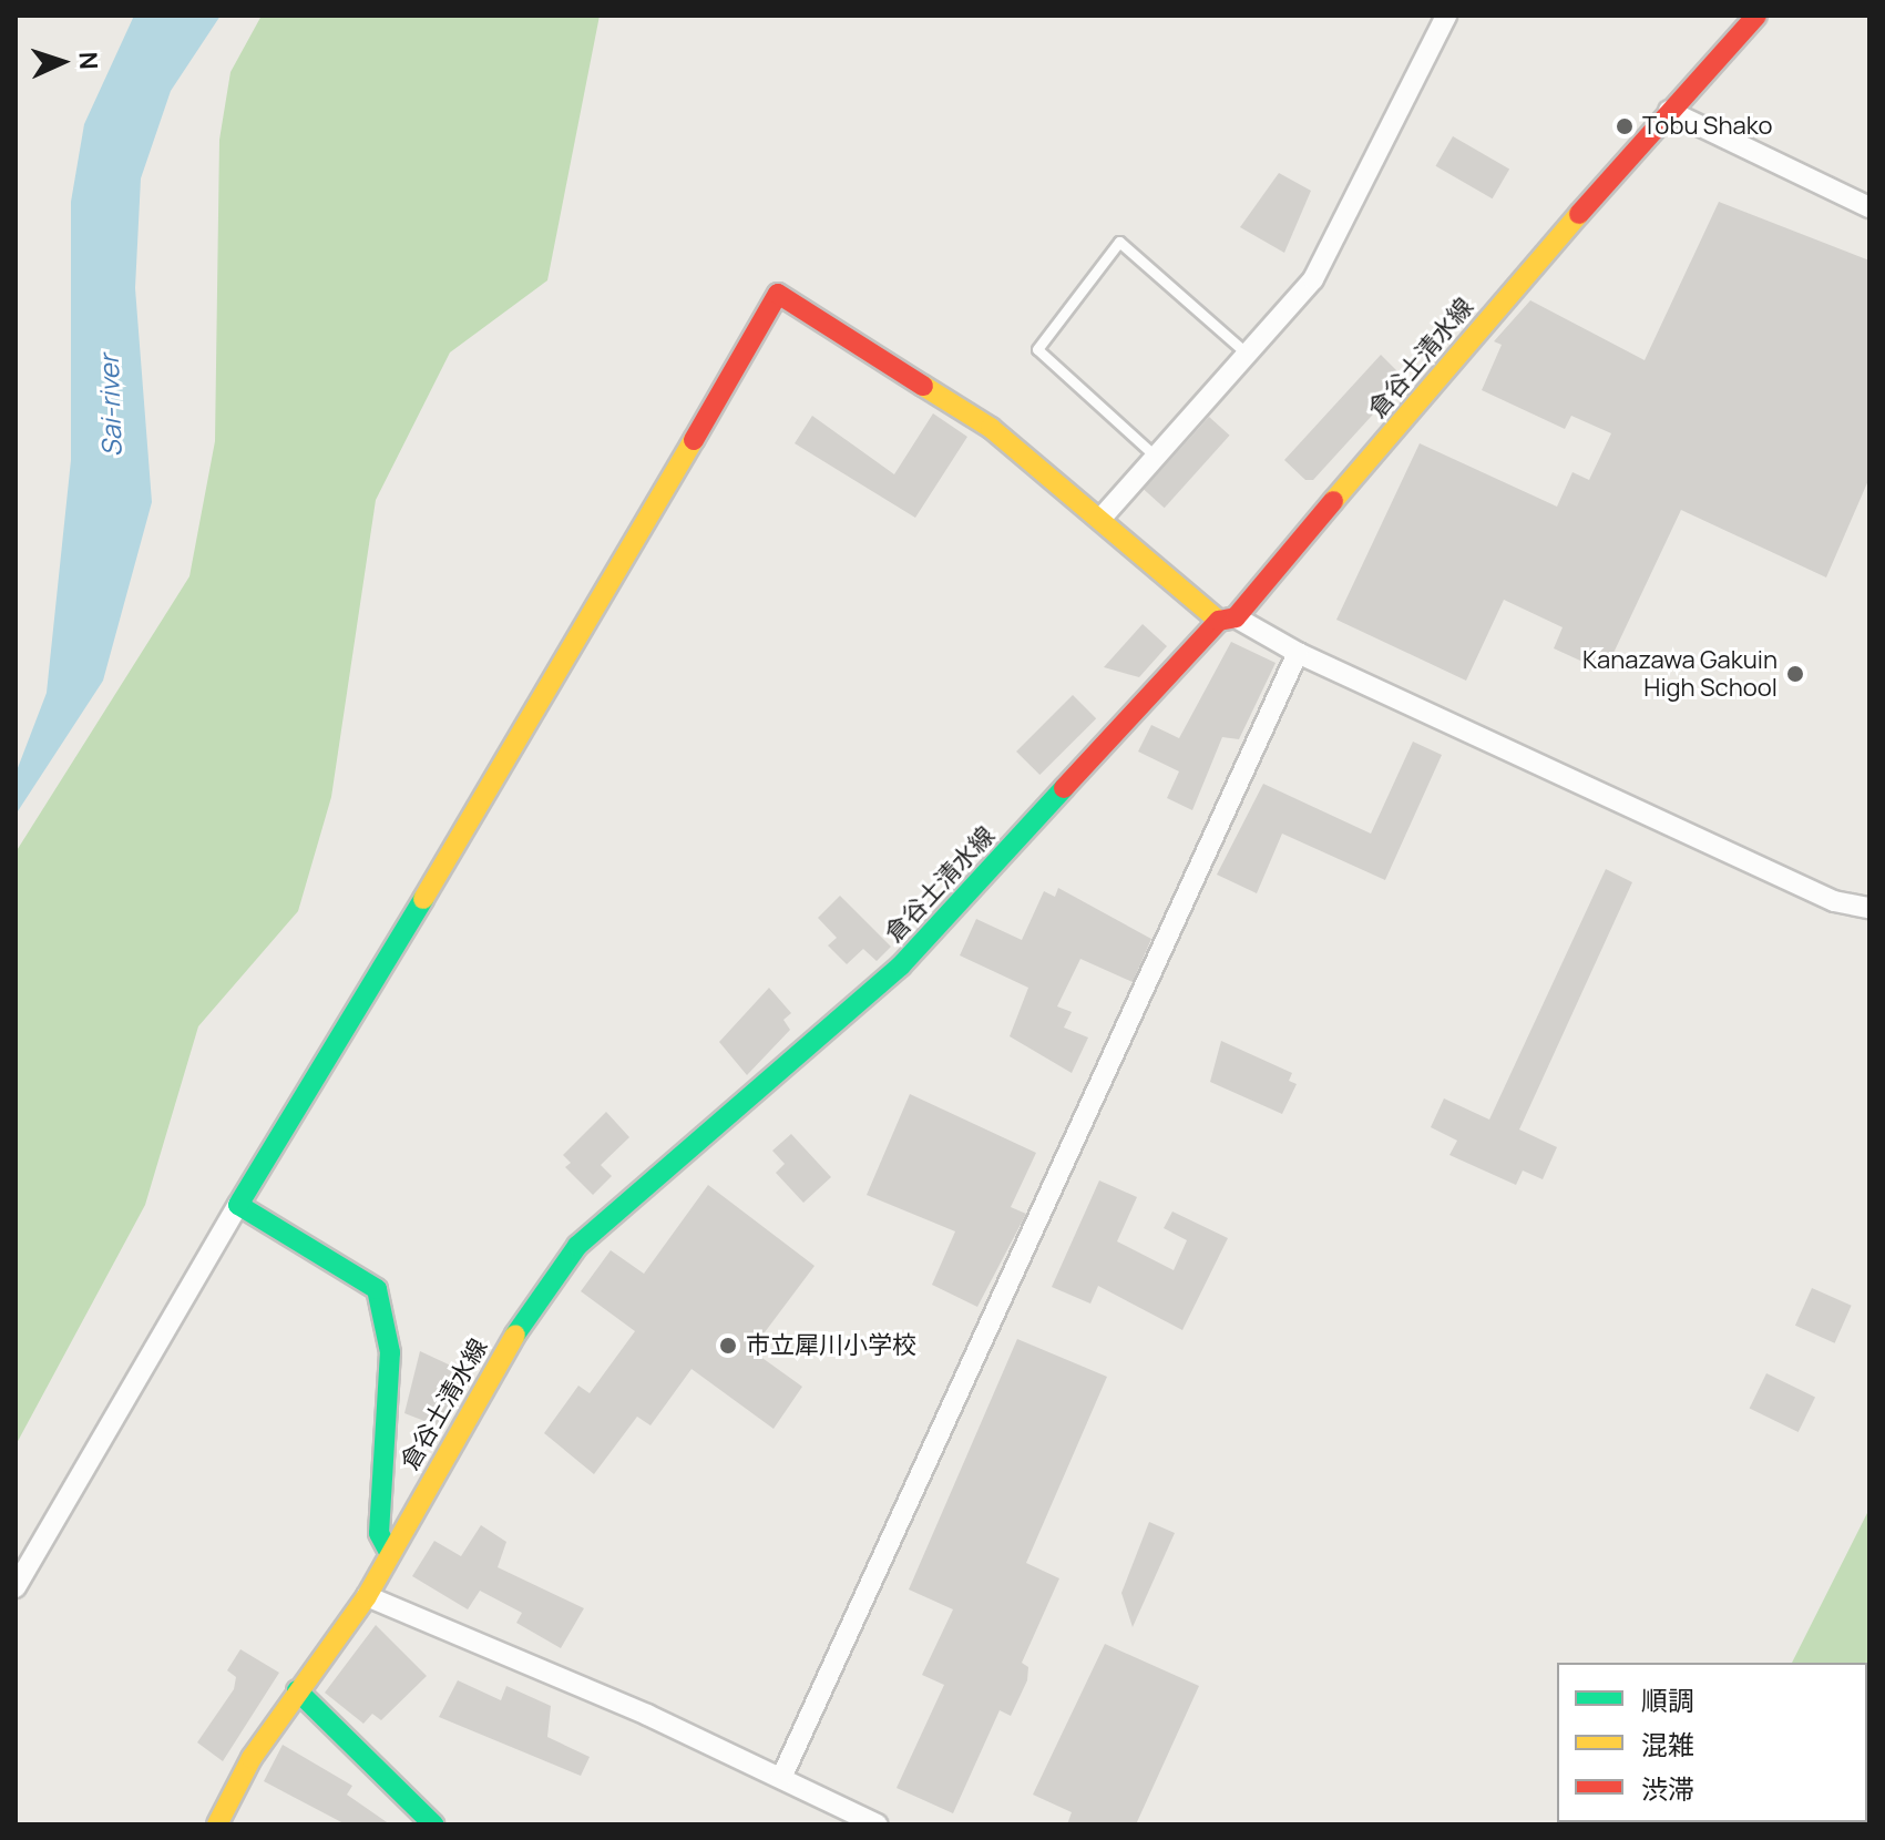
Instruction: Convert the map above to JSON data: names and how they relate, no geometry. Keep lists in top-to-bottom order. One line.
{"streets":{"main road":["倉谷土清水線"]},"water":["Sai-river"],"places":["Tobu Shako","Kanazawa Gakuin High School","市立犀川小学校"],"legend":["順調","混雑","渋滞"],"north":"right"}
